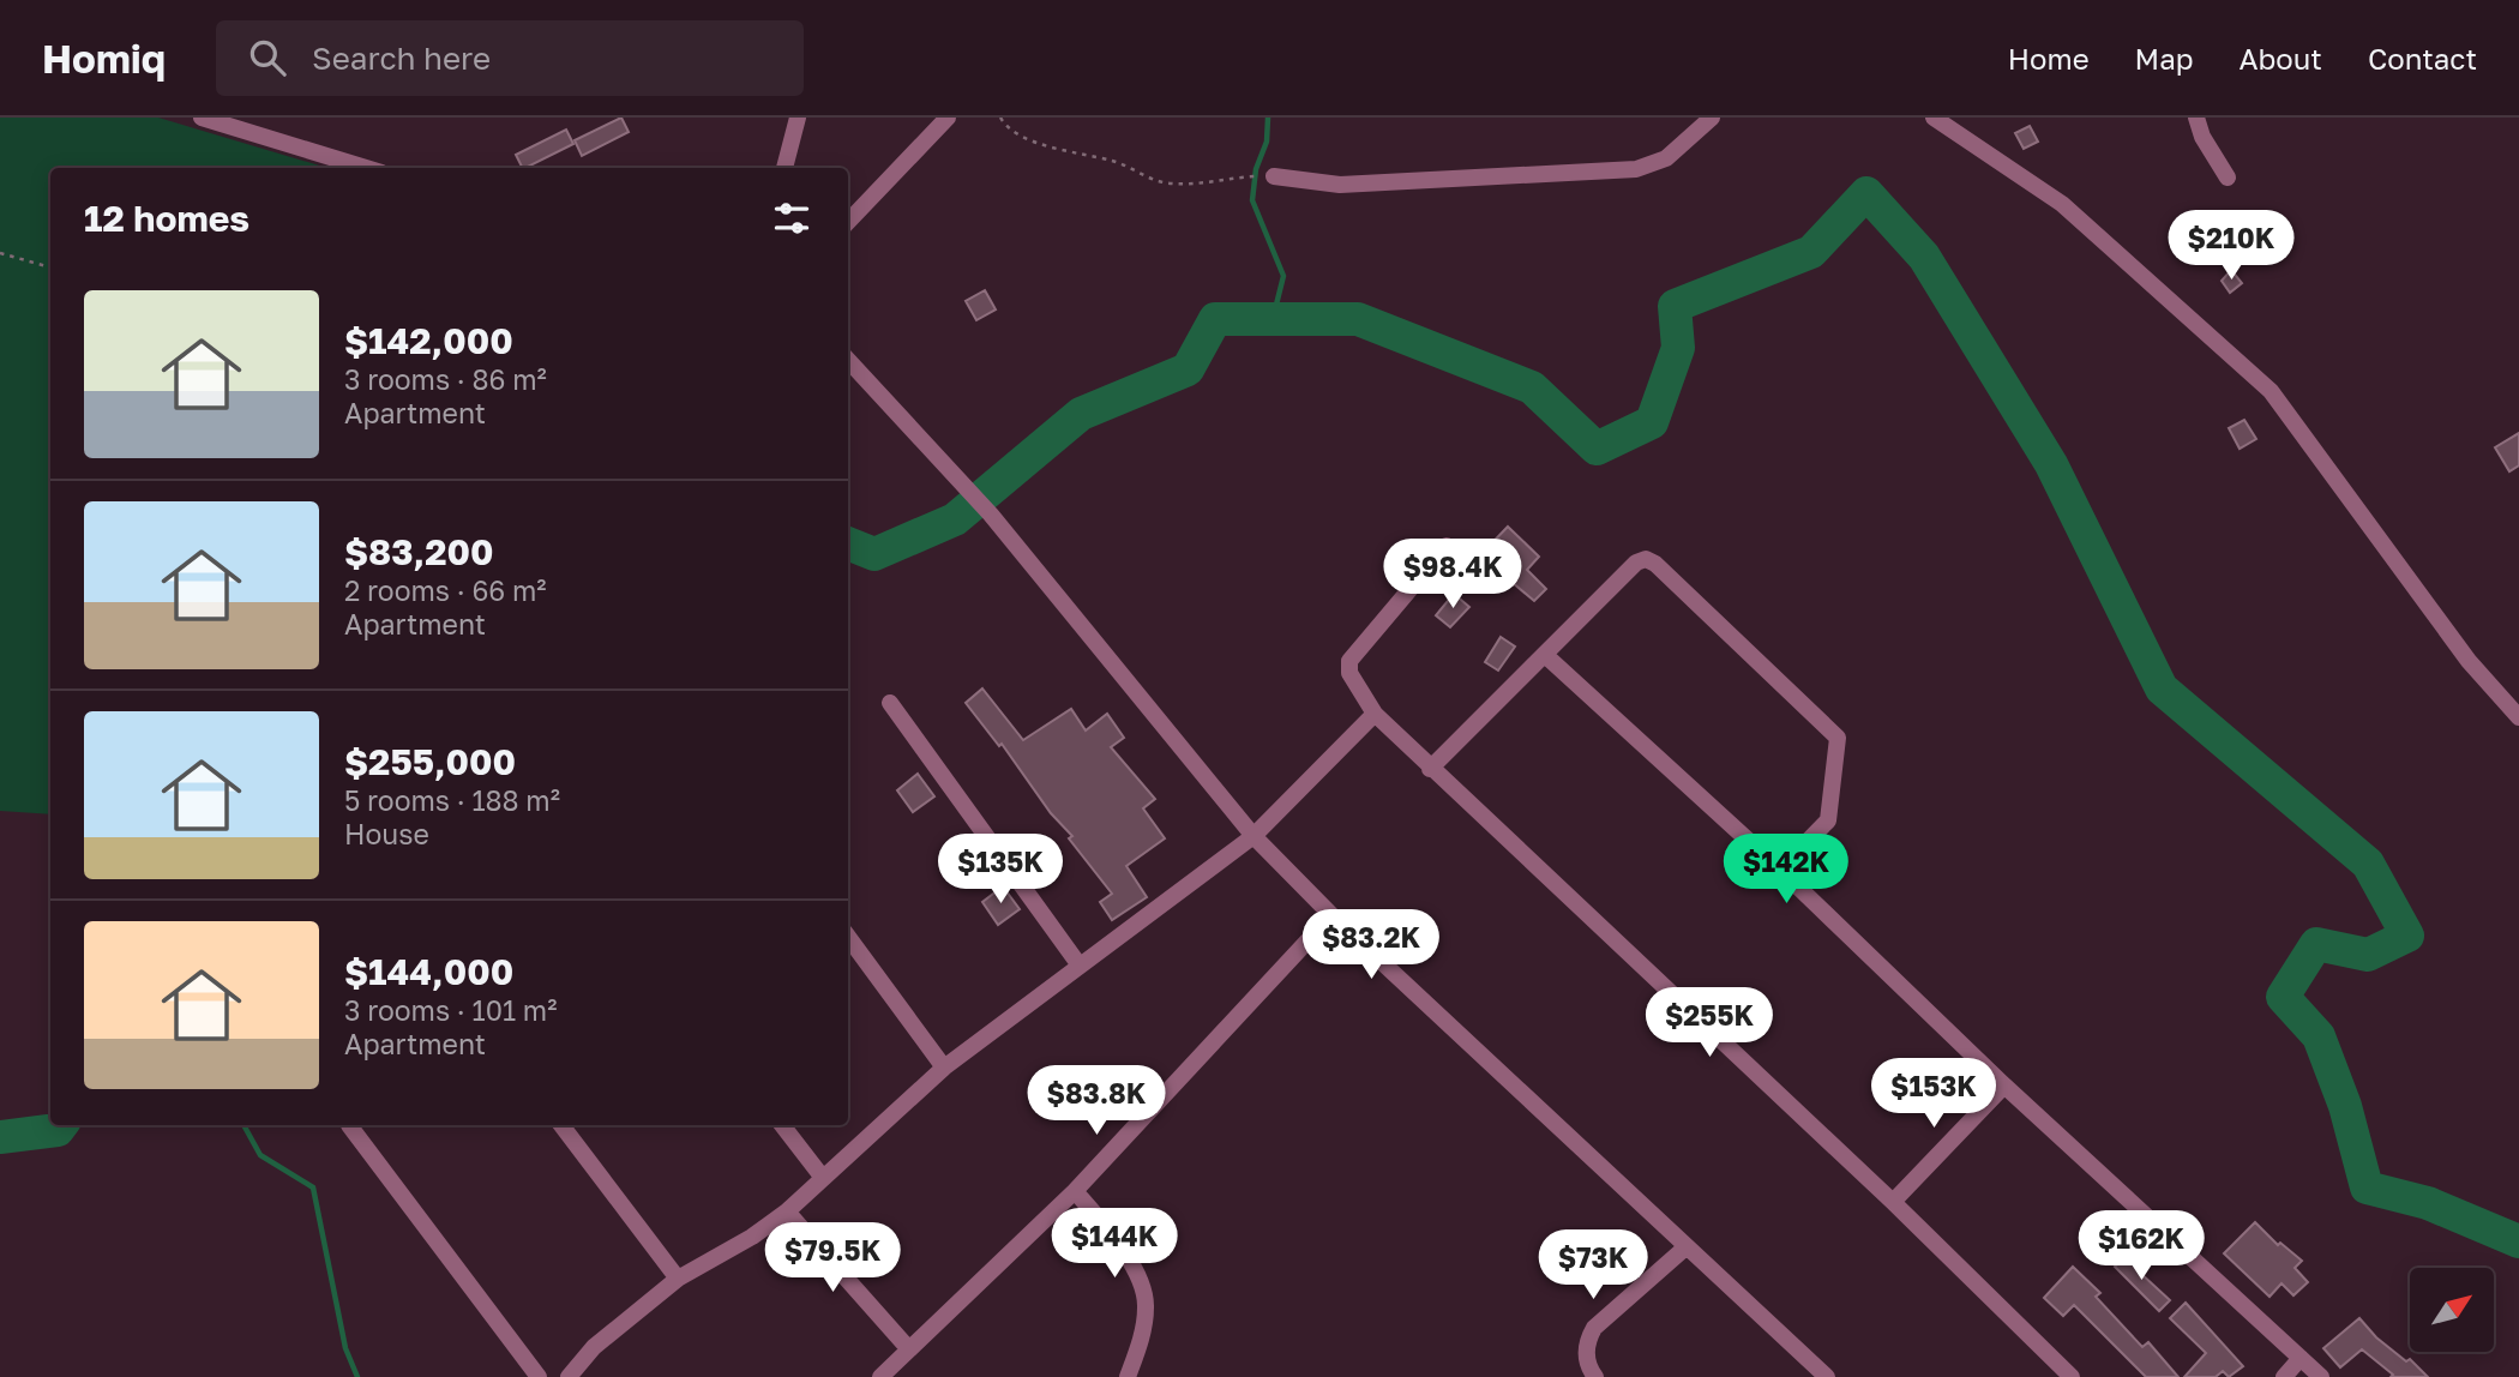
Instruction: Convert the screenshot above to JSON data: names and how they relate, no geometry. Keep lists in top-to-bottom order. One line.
{"north":"top right","page":{"header":"Homiq","search":"Search here","nav":["Home","Map","About","Contact"],"heading":"12 homes","price":["$210K","$98.4K","$135K","$142K","$83.2K","$255K","$153K","$83.8K","$144K","$162K","$79.5K","$73K"],"list":[{"name":"$142,000","note":"3 rooms · 86 m² · Apartment"},{"name":"$83,200","note":"2 rooms · 66 m² · Apartment"},{"name":"$255,000","note":"5 rooms · 188 m² · House"},{"name":"$144,000","note":"3 rooms · 101 m² · Apartment"}]}}
